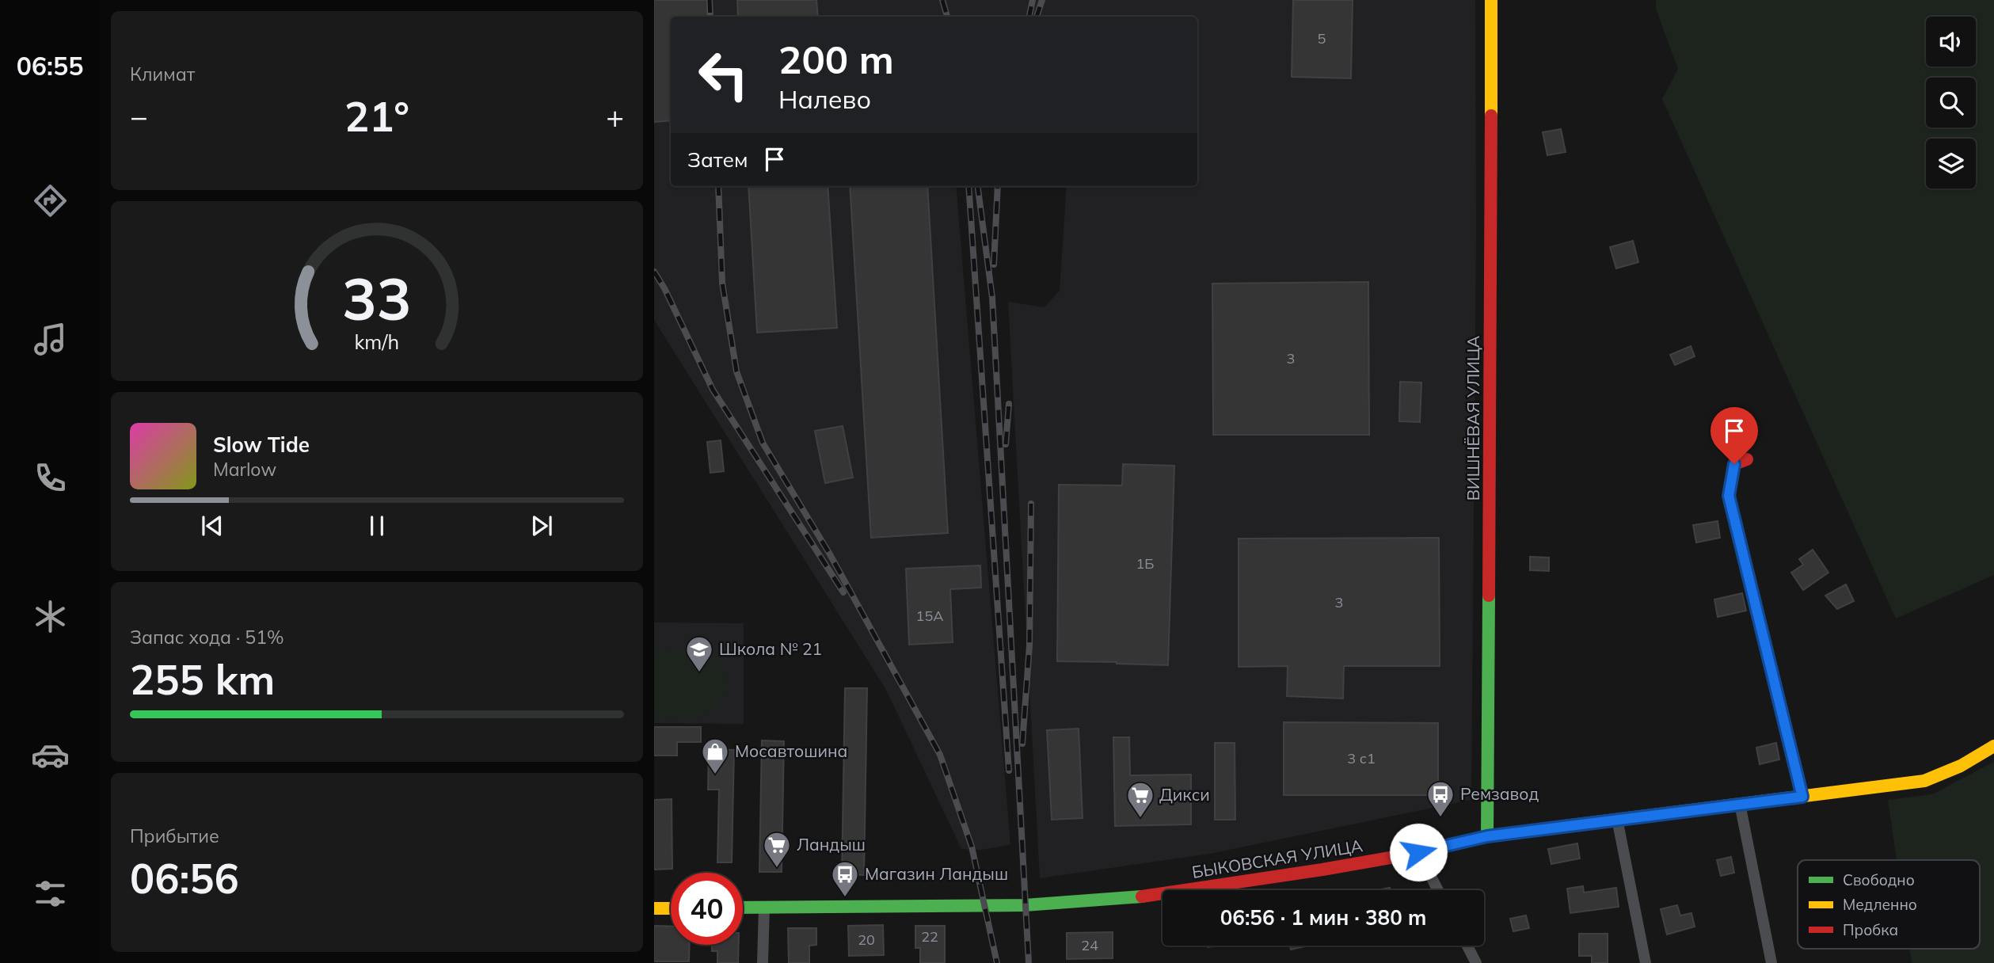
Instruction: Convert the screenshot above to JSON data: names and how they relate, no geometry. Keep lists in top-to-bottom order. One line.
{"streets":{"street":["ВИШНЁВАЯ УЛИЦА","БЫКОВСКАЯ УЛИЦА"]},"crossings":[["ВИШНЁВАЯ УЛИЦА","БЫКОВСКАЯ УЛИЦА"]],"places":{"school or university":["Школа № 21"],"shop":["Мосавтошина"],"bus stop":["Ремзавод","Магазин Ландыш"],"supermarket":["Дикси","Ландыш"]},"house_numbers":["5","3","1Б","3","15А","3 с1","22","20","24"],"legend":["Свободно","Медленно","Пробка"],"page":{"tabs":"06:55","tile":["Климат",["Запас хода · 51%","255 km"],["Прибытие","06:56"]],"turn":["200 m","Налево"],"heat":["−","21°","+"],"then":"Затем","song":["Slow Tide","Marlow"],"limit":"40","trip":"06:56 · 1 мин · 380 m","gauge":["33","km/h"]}}
